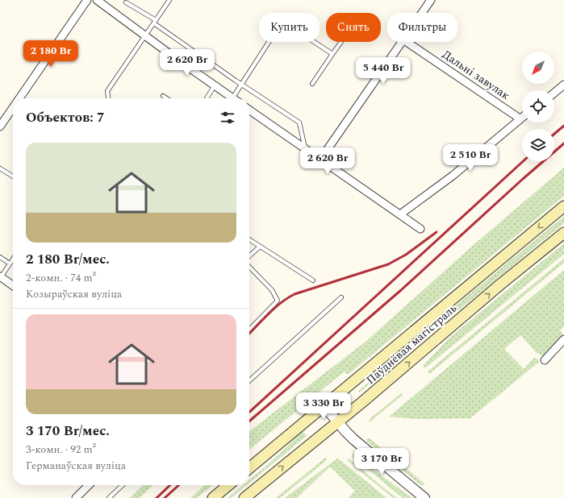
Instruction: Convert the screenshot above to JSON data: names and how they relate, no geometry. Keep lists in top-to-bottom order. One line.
{"streets":{"main road":["Паўднёвая магістраль"],"street":["Дальні завулак"]},"north":"bottom left","page":{"chip":["Купить","Снять","Фильтры"],"price":["2 180 Br","2 620 Br","5 440 Br","2 510 Br","2 620 Br","3 330 Br","3 170 Br"],"heading":"Объектов: 7","list":[{"name":"2 180 Br/мес.","note":"2-комн. · 74 m² · Козыраўская вуліца"},{"name":"3 170 Br/мес.","note":"3-комн. · 92 m² · Германаўская вуліца"}]}}
